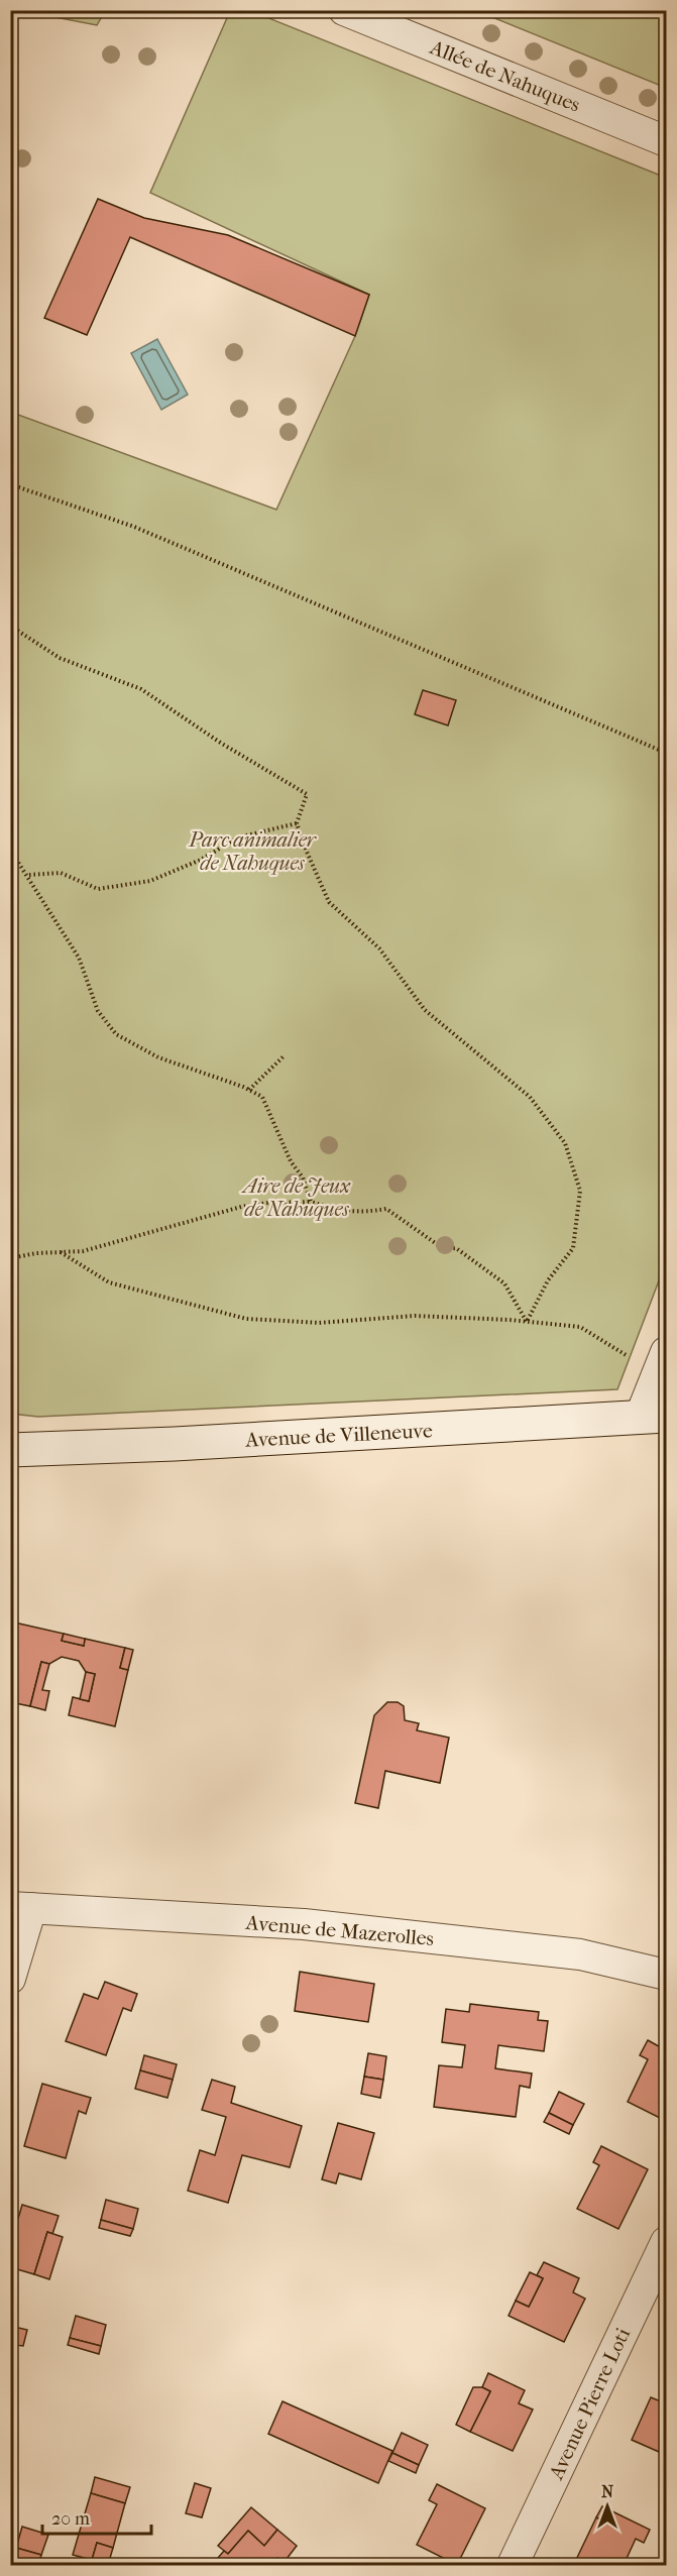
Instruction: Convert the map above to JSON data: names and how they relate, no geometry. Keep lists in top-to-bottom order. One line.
{"streets":{"main road":["Avenue de Villeneuve"],"street":["Allée de Nahuques","Avenue de Mazerolles","Avenue Pierre Loti"]},"parks":["Parc animalier de Nahuques","Aire de Jeux de Nahuques"],"scale_bar":"20 m","north":"top"}
